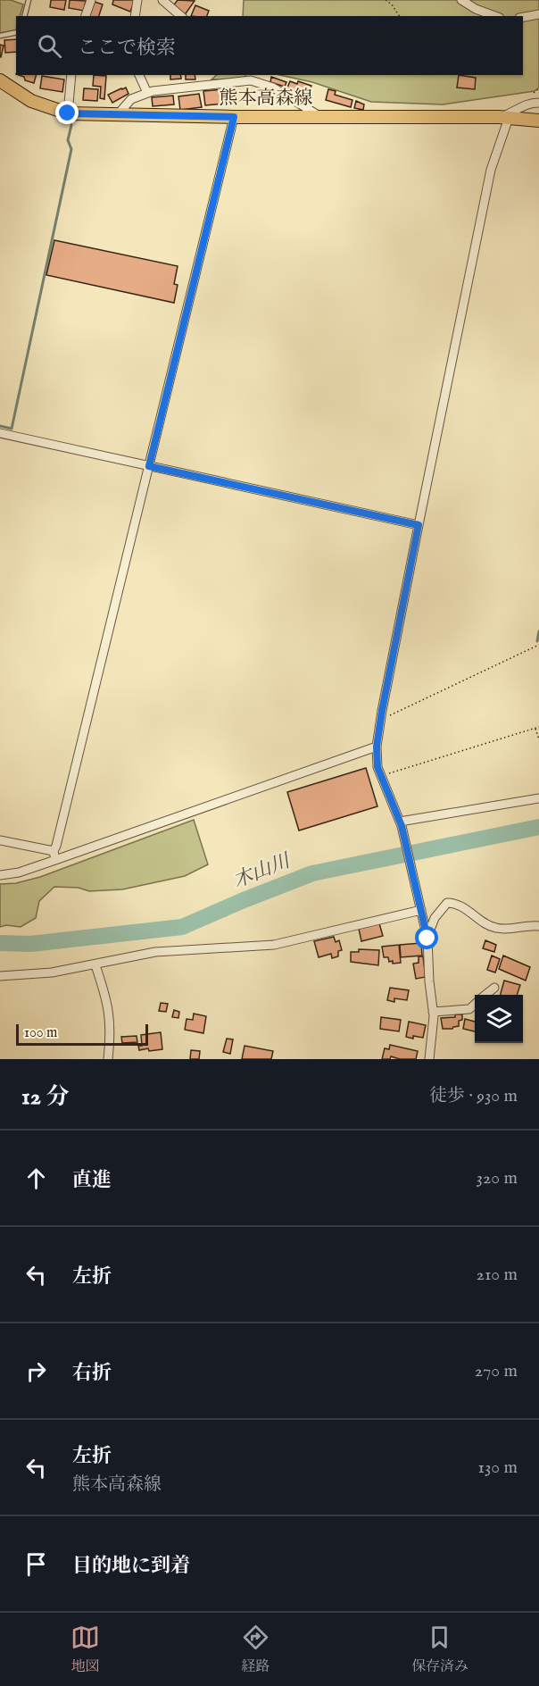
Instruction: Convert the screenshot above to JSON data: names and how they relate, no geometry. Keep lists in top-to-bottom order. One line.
{"streets":{"main road":["熊本高森線"]},"water":["木山川"],"scale_bar":"100 m","page":{"search":"ここで検索","scale":"100 m","heading":["12 分","徒歩 · 930 m"],"list":[["直進","320 m"],["左折","210 m"],["右折","270 m"],["左折","熊本高森線","130 m"],"目的地に到着"],"nav":["地図","経路","保存済み"]}}
